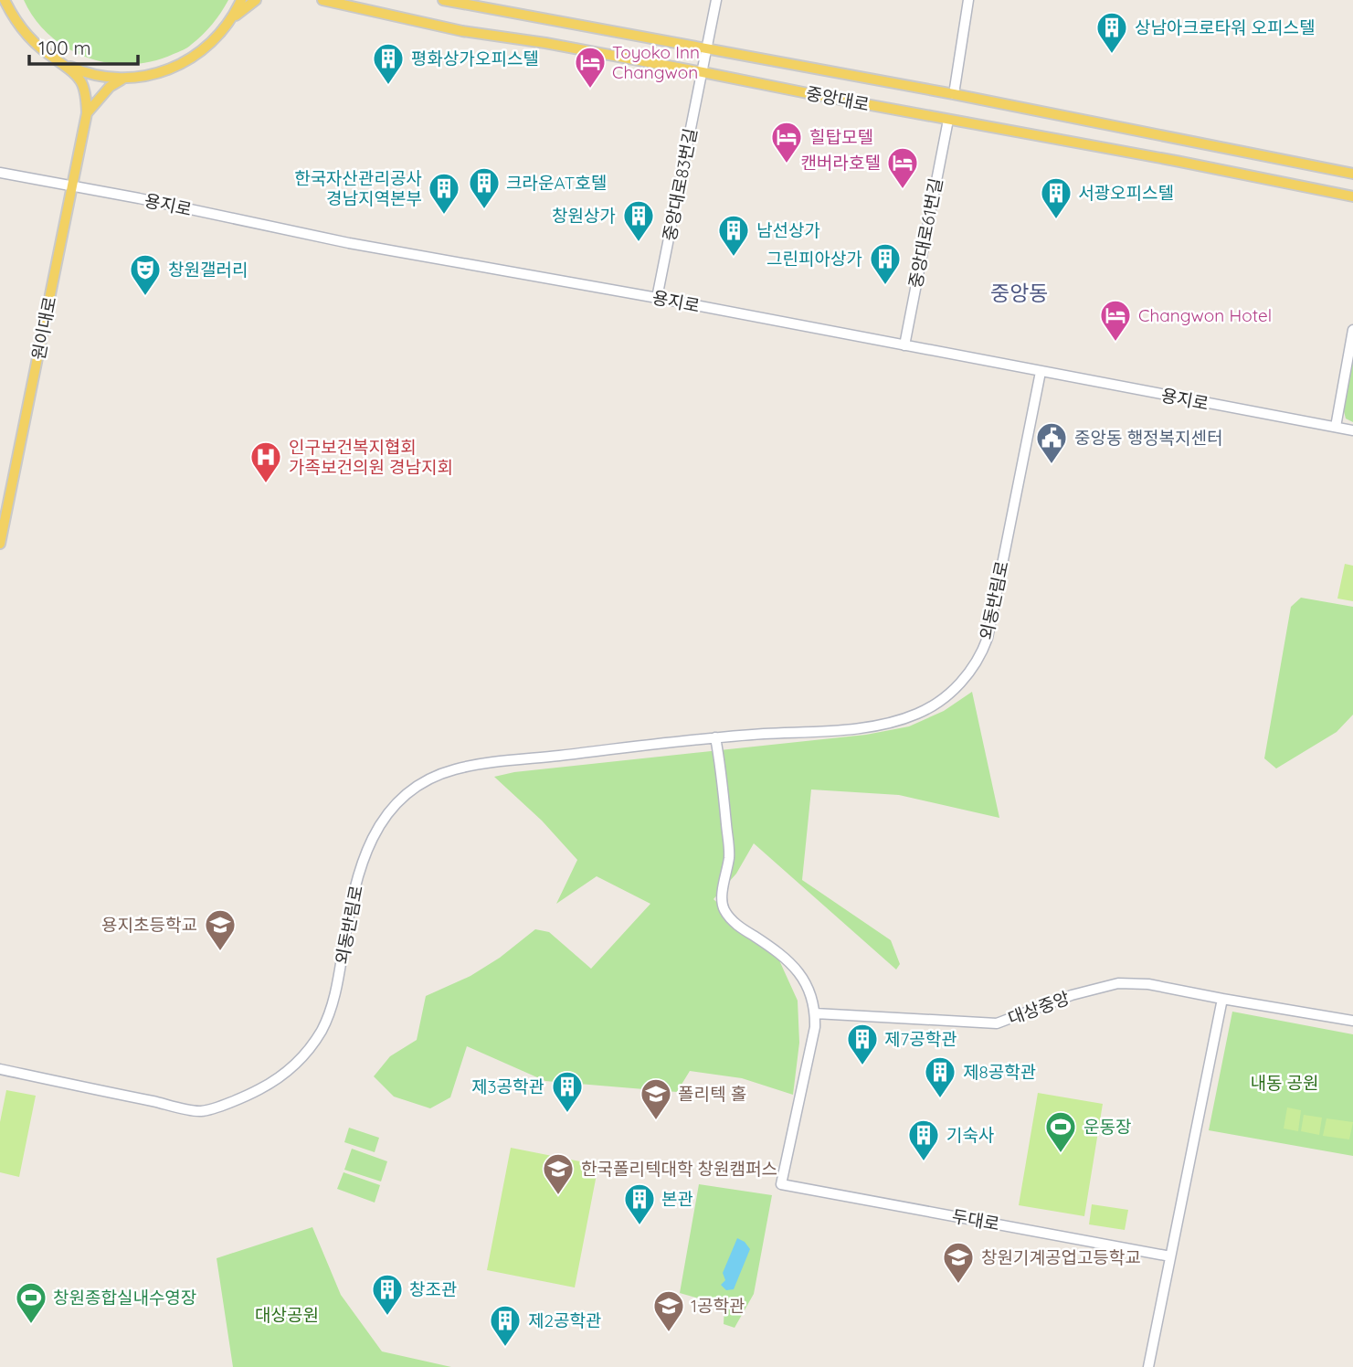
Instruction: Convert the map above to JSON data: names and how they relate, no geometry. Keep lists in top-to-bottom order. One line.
{"streets":{"main road":["중앙대로","중앙대로83번길","용지로","중앙대로61번길","원이대로","외동반림로","대상중앙","두대로"]},"crossings":[["중앙대로","중앙대로83번길"],["중앙대로","중앙대로61번길"],["중앙대로83번길","용지로"],["용지로","중앙대로61번길"],["용지로","원이대로"],["용지로","외동반림로"],["대상중앙","두대로"]],"districts":["중앙동"],"parks":["내동 공원","대상공원"],"places":{"building":["상남아크로타워 오피스텔","평화상가오피스텔","크라운AT호텔","한국자산관리공사 경남지역본부","서광오피스텔","창원상가","남선상가","그린피아상가","제7공학관","제8공학관","제3공학관","기숙사","본관","창조관","제2공학관"],"hotel":["Toyoko Inn Changwon","힐탑모텔","캔버라호텔","Changwon Hotel"],"theatre":["창원갤러리"],"public building":["중앙동 행정복지센터"],"hospital":["인구보건복지협회 가족보건의원 경남지회"],"school or university":["용지초등학교","폴리텍 홀","한국폴리텍대학 창원캠퍼스","창원기계공업고등학교","1공학관"],"sports":["운동장","창원종합실내수영장"]},"scale_bar":"100 m"}
